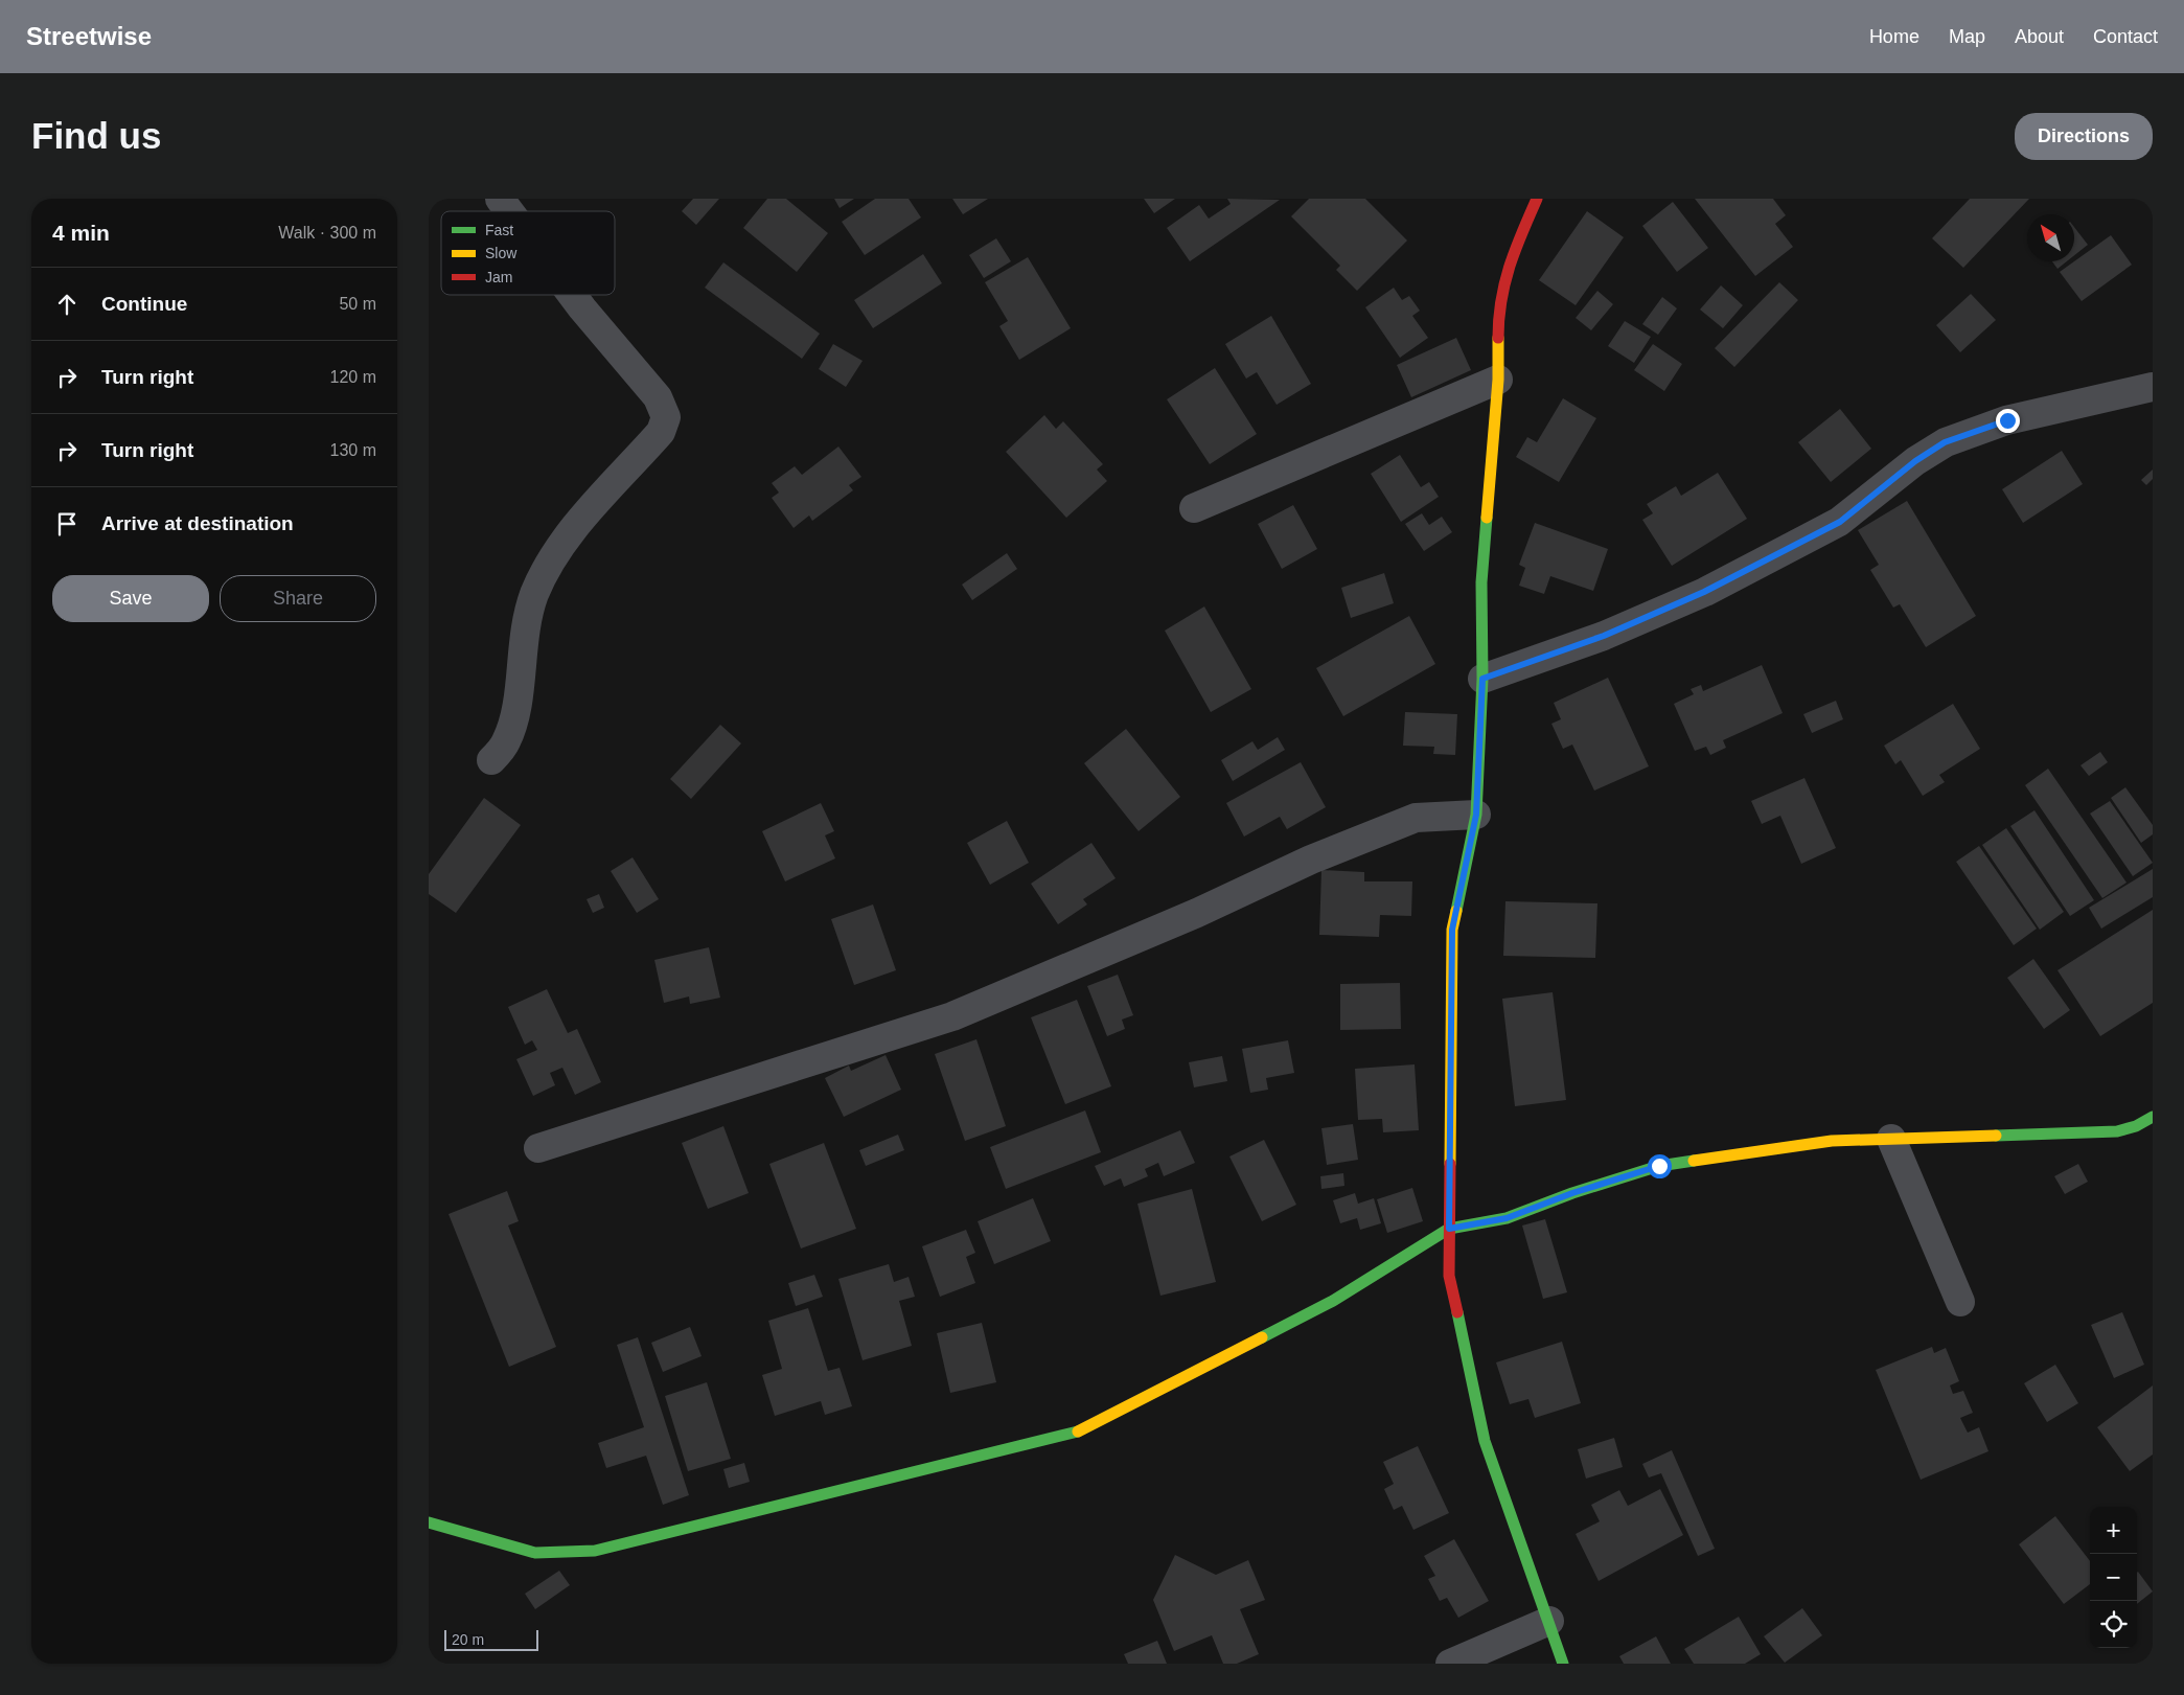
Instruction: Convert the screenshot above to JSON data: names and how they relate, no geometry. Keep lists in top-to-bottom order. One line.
{"legend":["Fast","Slow","Jam"],"scale_bar":"20 m","north":"top left","page":{"header":"Streetwise","nav":["Home","Map","About","Contact"],"buttons":["Directions",["Save","Share"]],"title":"Find us","heading":["4 min","Walk · 300 m"],"list":[["Continue","50 m"],["Turn right","120 m"],["Turn right","130 m"],"Arrive at destination"],"map_buttons":["+","−"],"scale":"20 m"}}
